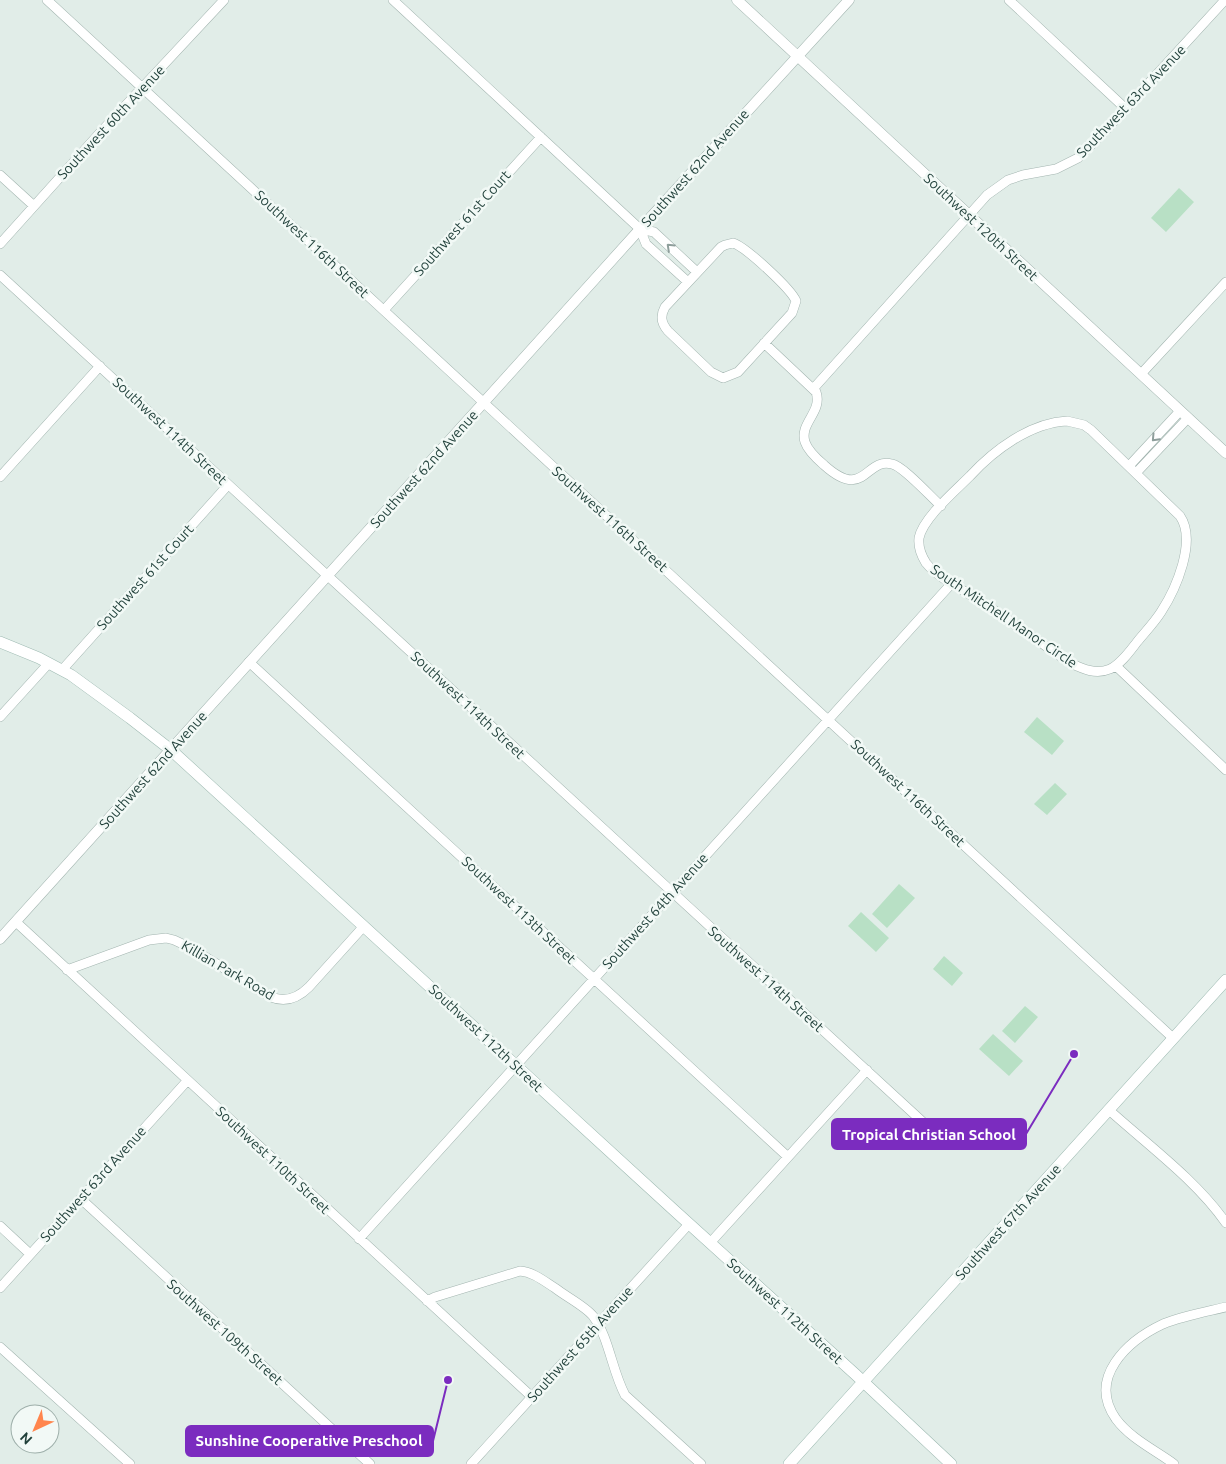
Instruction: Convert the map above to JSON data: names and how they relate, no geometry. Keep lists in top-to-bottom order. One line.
{"streets":{"main road":["Southwest 112th Street","Southwest 67th Avenue"],"street":["Southwest 63rd Avenue","Southwest 60th Avenue","Southwest 62nd Avenue","Southwest 61st Court","Southwest 120th Street","Southwest 116th Street","Southwest 114th Street","South Mitchell Manor Circle","Southwest 113th Street","Southwest 64th Avenue","Killian Park Road","Southwest 110th Street","Southwest 109th Street","Southwest 65th Avenue"]},"crossings":[["Southwest 63rd Avenue","Southwest 120th Street"],["Southwest 63rd Avenue","Southwest 110th Street"],["Southwest 63rd Avenue","Southwest 109th Street"],["Southwest 60th Avenue","Southwest 116th Street"],["Southwest 62nd Avenue","Southwest 120th Street"],["Southwest 62nd Avenue","Southwest 116th Street"],["Southwest 62nd Avenue","Southwest 114th Street"],["Southwest 62nd Avenue","Southwest 113th Street"],["Southwest 62nd Avenue","Southwest 112th Street"],["Southwest 62nd Avenue","Southwest 110th Street"],["Southwest 61st Court","Southwest 116th Street"],["Southwest 61st Court","Southwest 114th Street"],["Southwest 61st Court","Southwest 112th Street"],["Southwest 116th Street","Southwest 64th Avenue"],["Southwest 116th Street","Southwest 67th Avenue"],["Southwest 114th Street","Southwest 64th Avenue"],["South Mitchell Manor Circle","Southwest 64th Avenue"],["Southwest 113th Street","Southwest 64th Avenue"],["Southwest 64th Avenue","Southwest 112th Street"],["Southwest 64th Avenue","Southwest 110th Street"],["Killian Park Road","Southwest 112th Street"],["Killian Park Road","Southwest 110th Street"],["Southwest 112th Street","Southwest 67th Avenue"],["Southwest 112th Street","Southwest 65th Avenue"],["Southwest 110th Street","Southwest 65th Avenue"]],"places":["Tropical Christian School","Sunshine Cooperative Preschool"],"north":"bottom left"}
